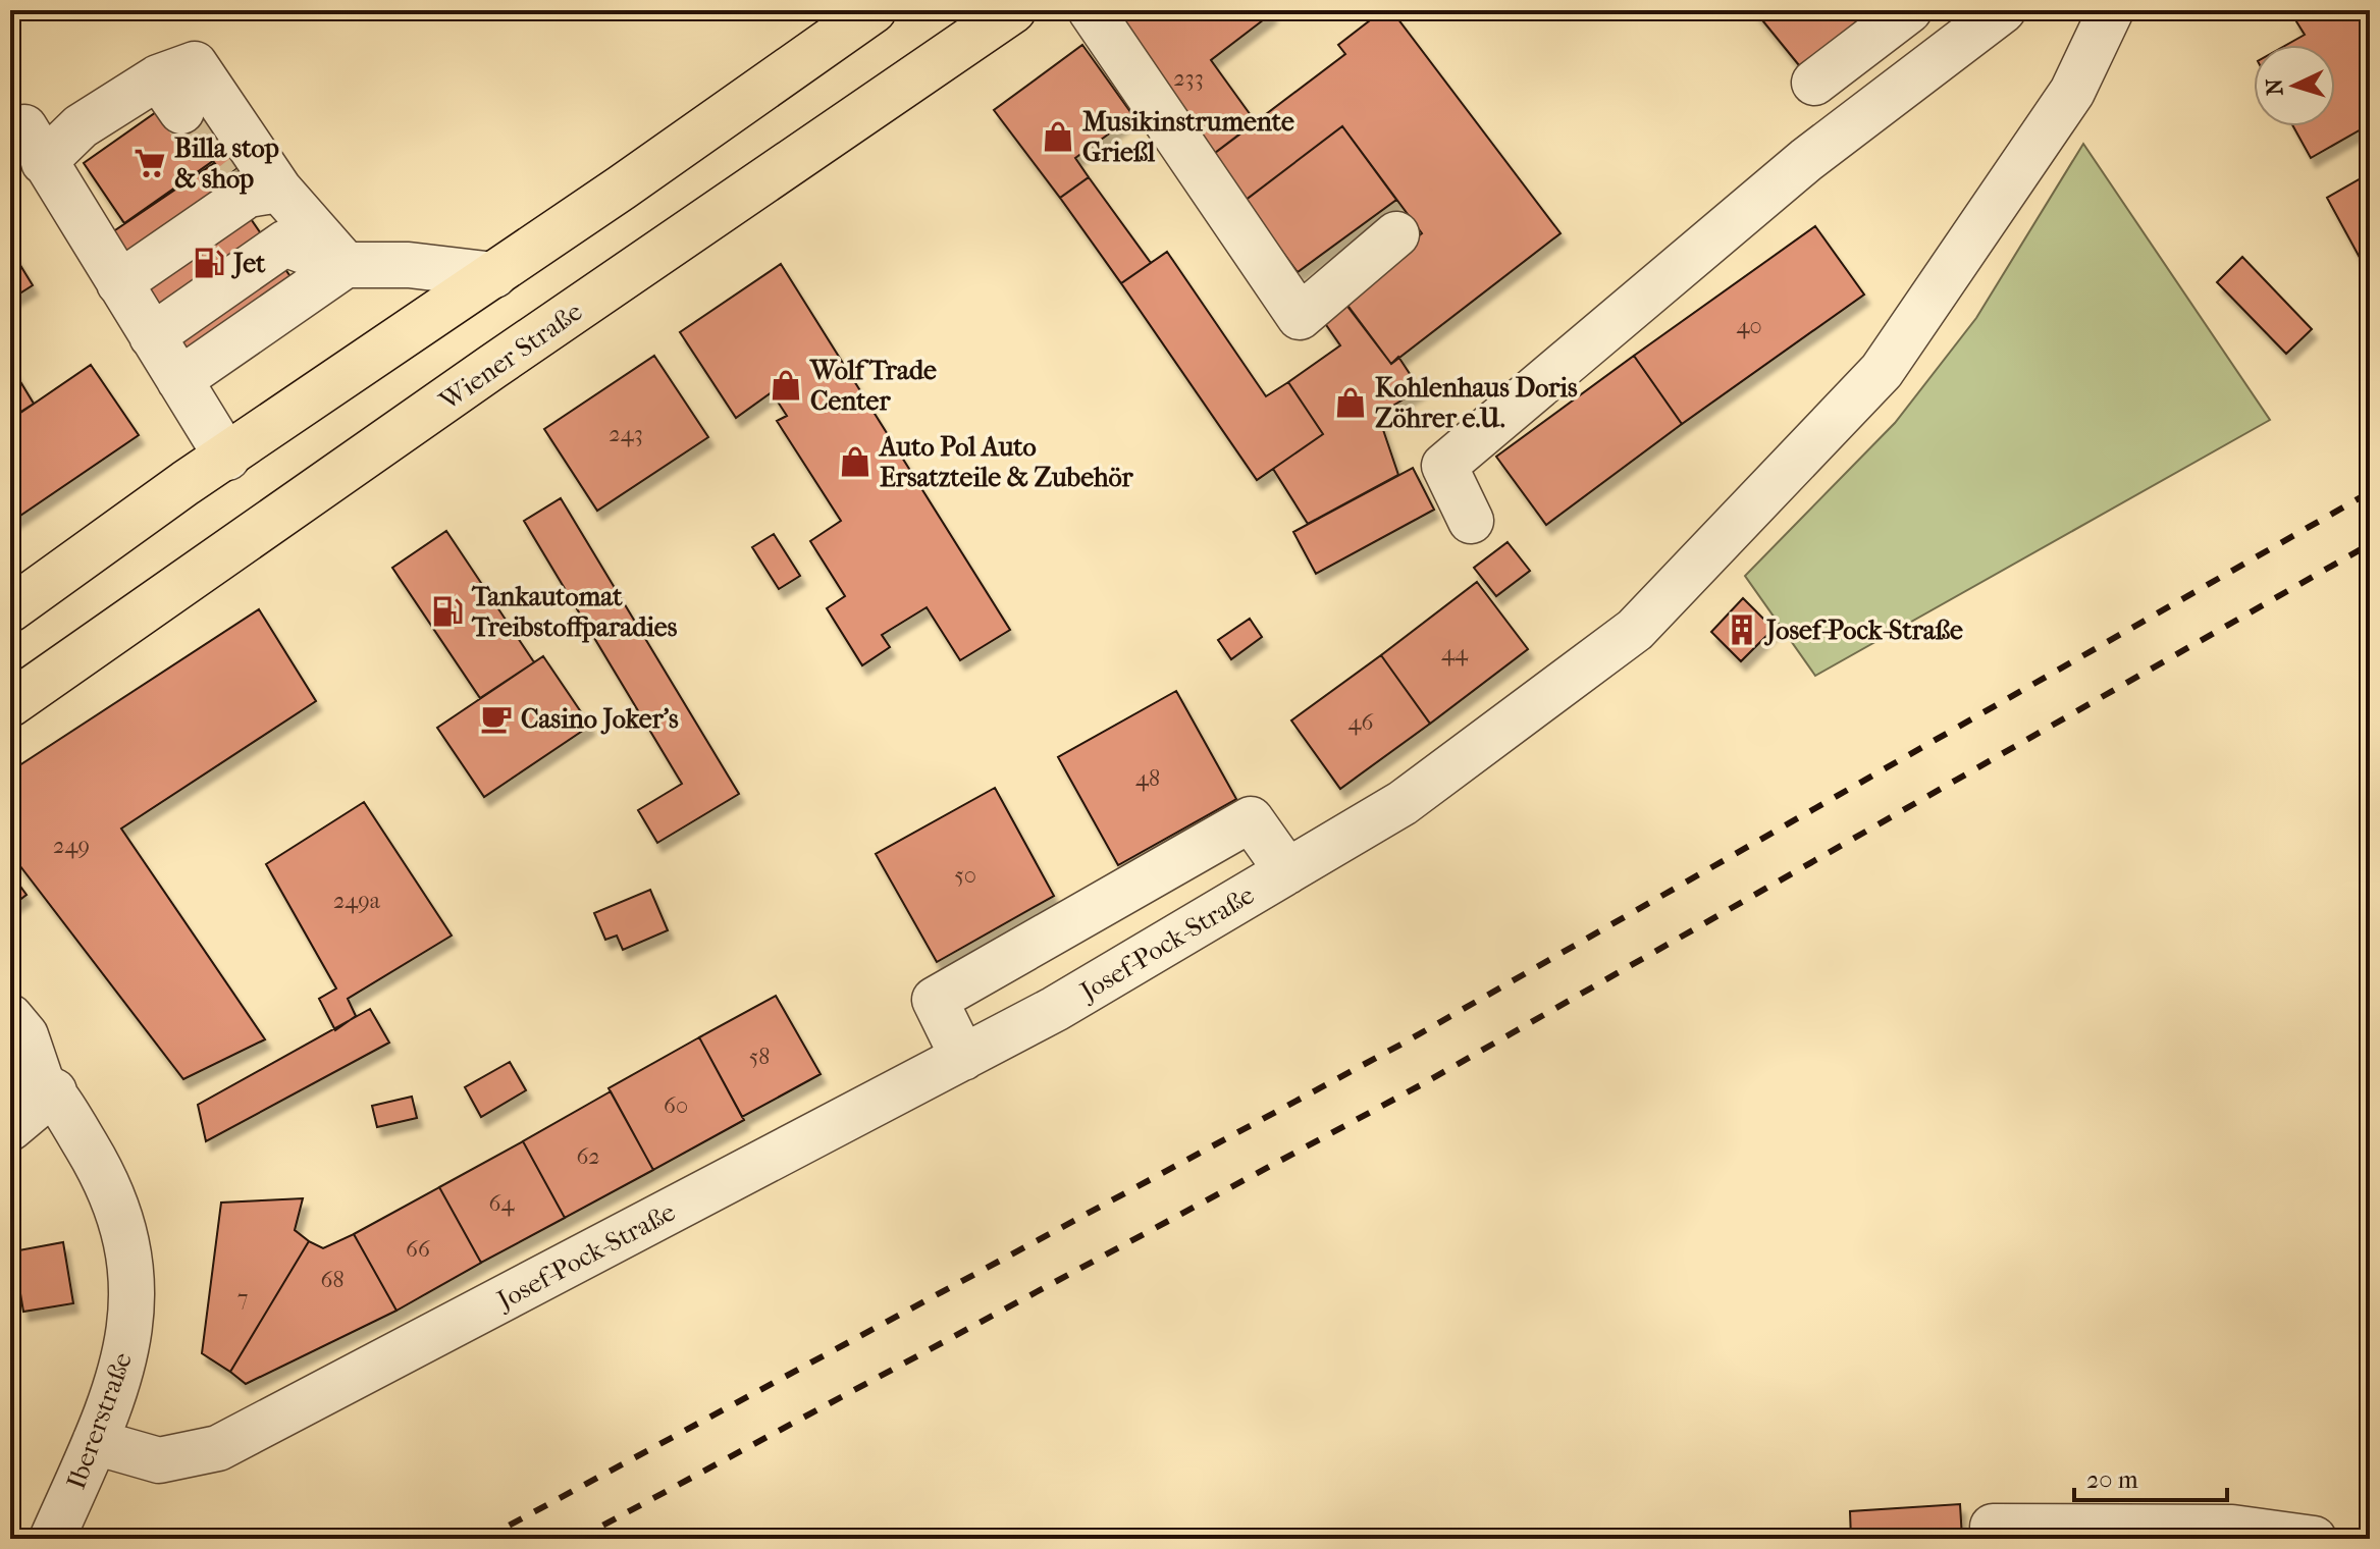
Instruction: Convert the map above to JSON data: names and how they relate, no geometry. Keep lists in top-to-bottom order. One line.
{"streets":{"main road":["Wiener Straße"],"street":["Josef-Pock-Straße","Ibererstraße"]},"crossings":[["Josef-Pock-Straße","Ibererstraße"]],"places":{"shop":["Musikinstrumente Grießl","Wolf Trade Center","Kohlenhaus Doris Zöhrer e.U.","Auto Pol Auto Ersatzteile & Zubehör"],"supermarket":["Billa stop & shop"],"fuel station":["Jet","Tankautomat Treibstoffparadies"],"building":["Josef-Pock-Straße"],"cafe":["Casino Joker's"]},"house_numbers":["233","40","243","44","46","48","249","50","249a","58","60","62","64","66","68","7"],"scale_bar":"20 m","north":"left"}
